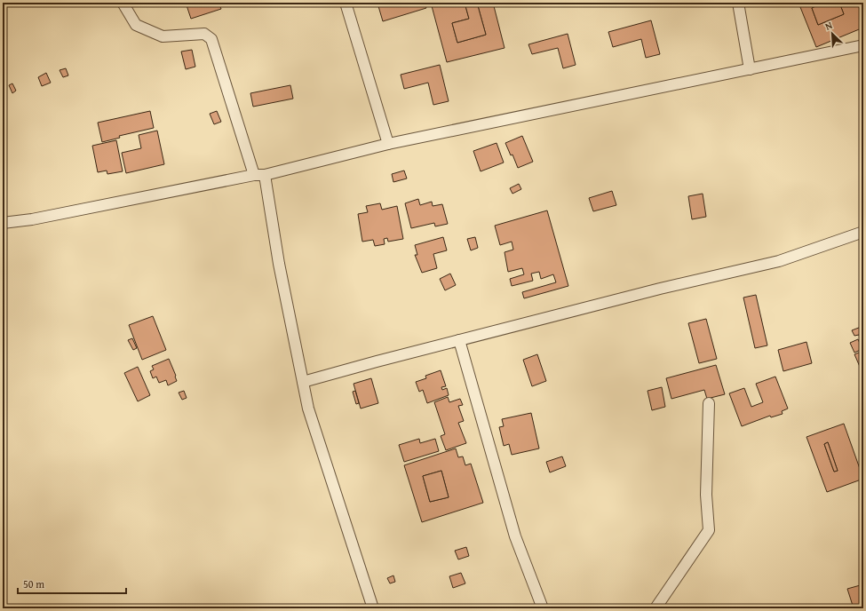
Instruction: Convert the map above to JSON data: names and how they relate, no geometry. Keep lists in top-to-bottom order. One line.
{"scale_bar":"50 m","north":"top left"}
